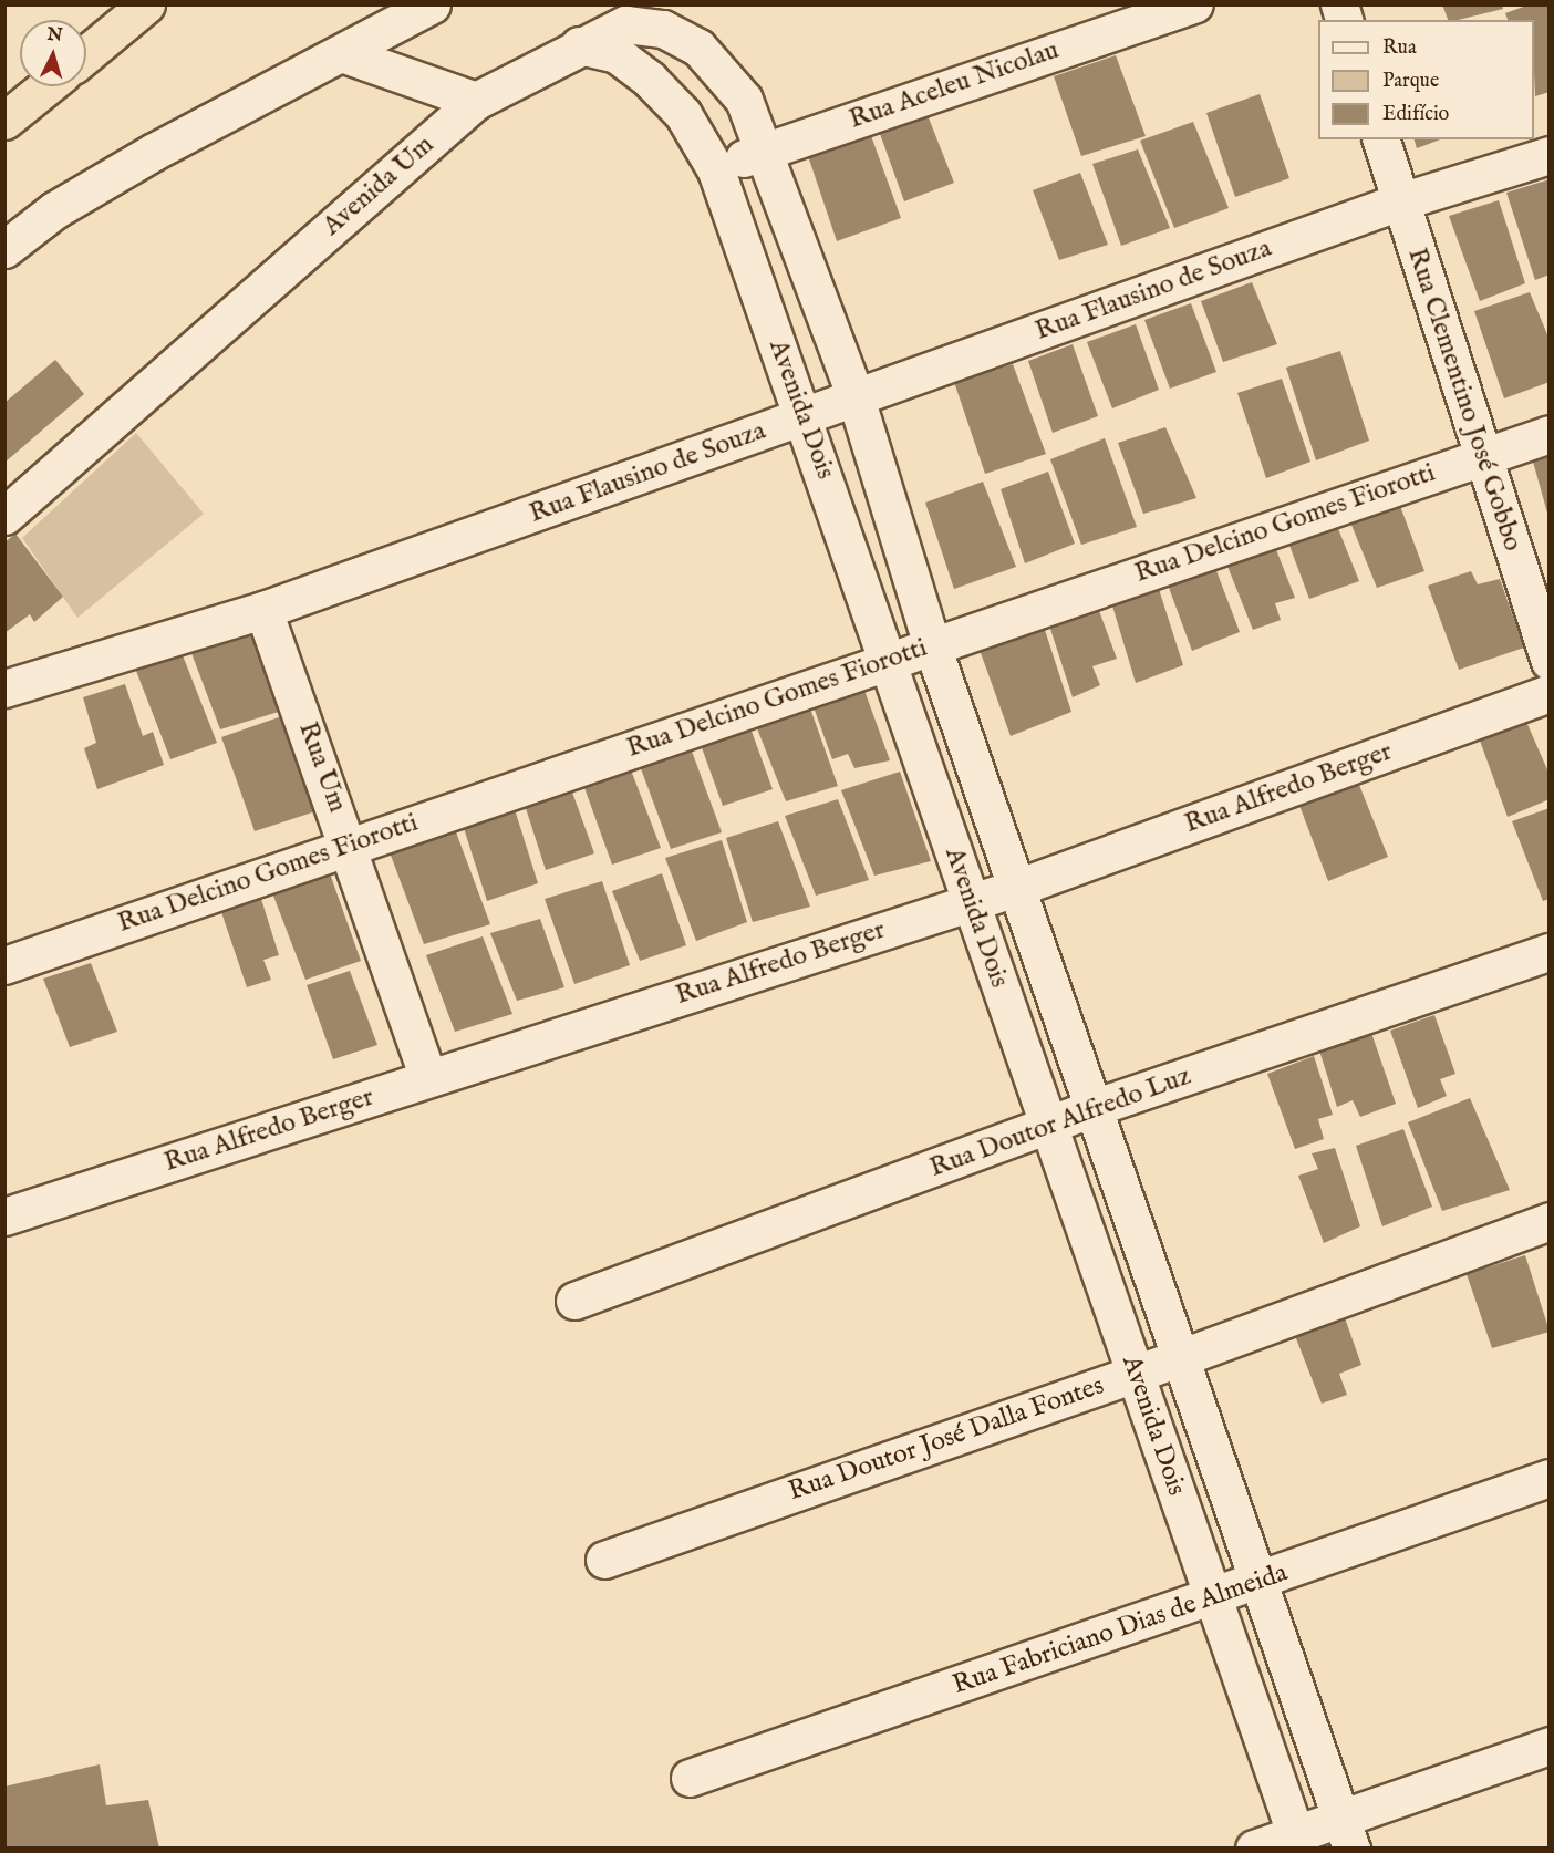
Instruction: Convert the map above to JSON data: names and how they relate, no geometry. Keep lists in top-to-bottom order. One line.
{"streets":{"street":["Rua Aceleu Nicolau","Avenida Um","Rua Flausino de Souza","Rua Clementino José Gobbo","Avenida Dois","Rua Delcino Gomes Fiorotti","Rua Um","Rua Alfredo Berger","Rua Doutor Alfredo Luz","Rua Doutor José Dalla Fontes","Rua Fabriciano Dias de Almeida"]},"crossings":[["Rua Aceleu Nicolau","Avenida Um"],["Rua Aceleu Nicolau","Avenida Dois"],["Avenida Um","Avenida Dois"],["Rua Flausino de Souza","Rua Clementino José Gobbo"],["Rua Flausino de Souza","Avenida Dois"],["Rua Flausino de Souza","Rua Um"],["Rua Clementino José Gobbo","Rua Delcino Gomes Fiorotti"],["Avenida Dois","Rua Delcino Gomes Fiorotti"],["Avenida Dois","Rua Alfredo Berger"],["Avenida Dois","Rua Doutor Alfredo Luz"],["Avenida Dois","Rua Doutor José Dalla Fontes"],["Avenida Dois","Rua Fabriciano Dias de Almeida"],["Rua Delcino Gomes Fiorotti","Rua Um"],["Rua Um","Rua Alfredo Berger"]],"legend":["Rua","Parque","Edifício"],"north":"top"}
